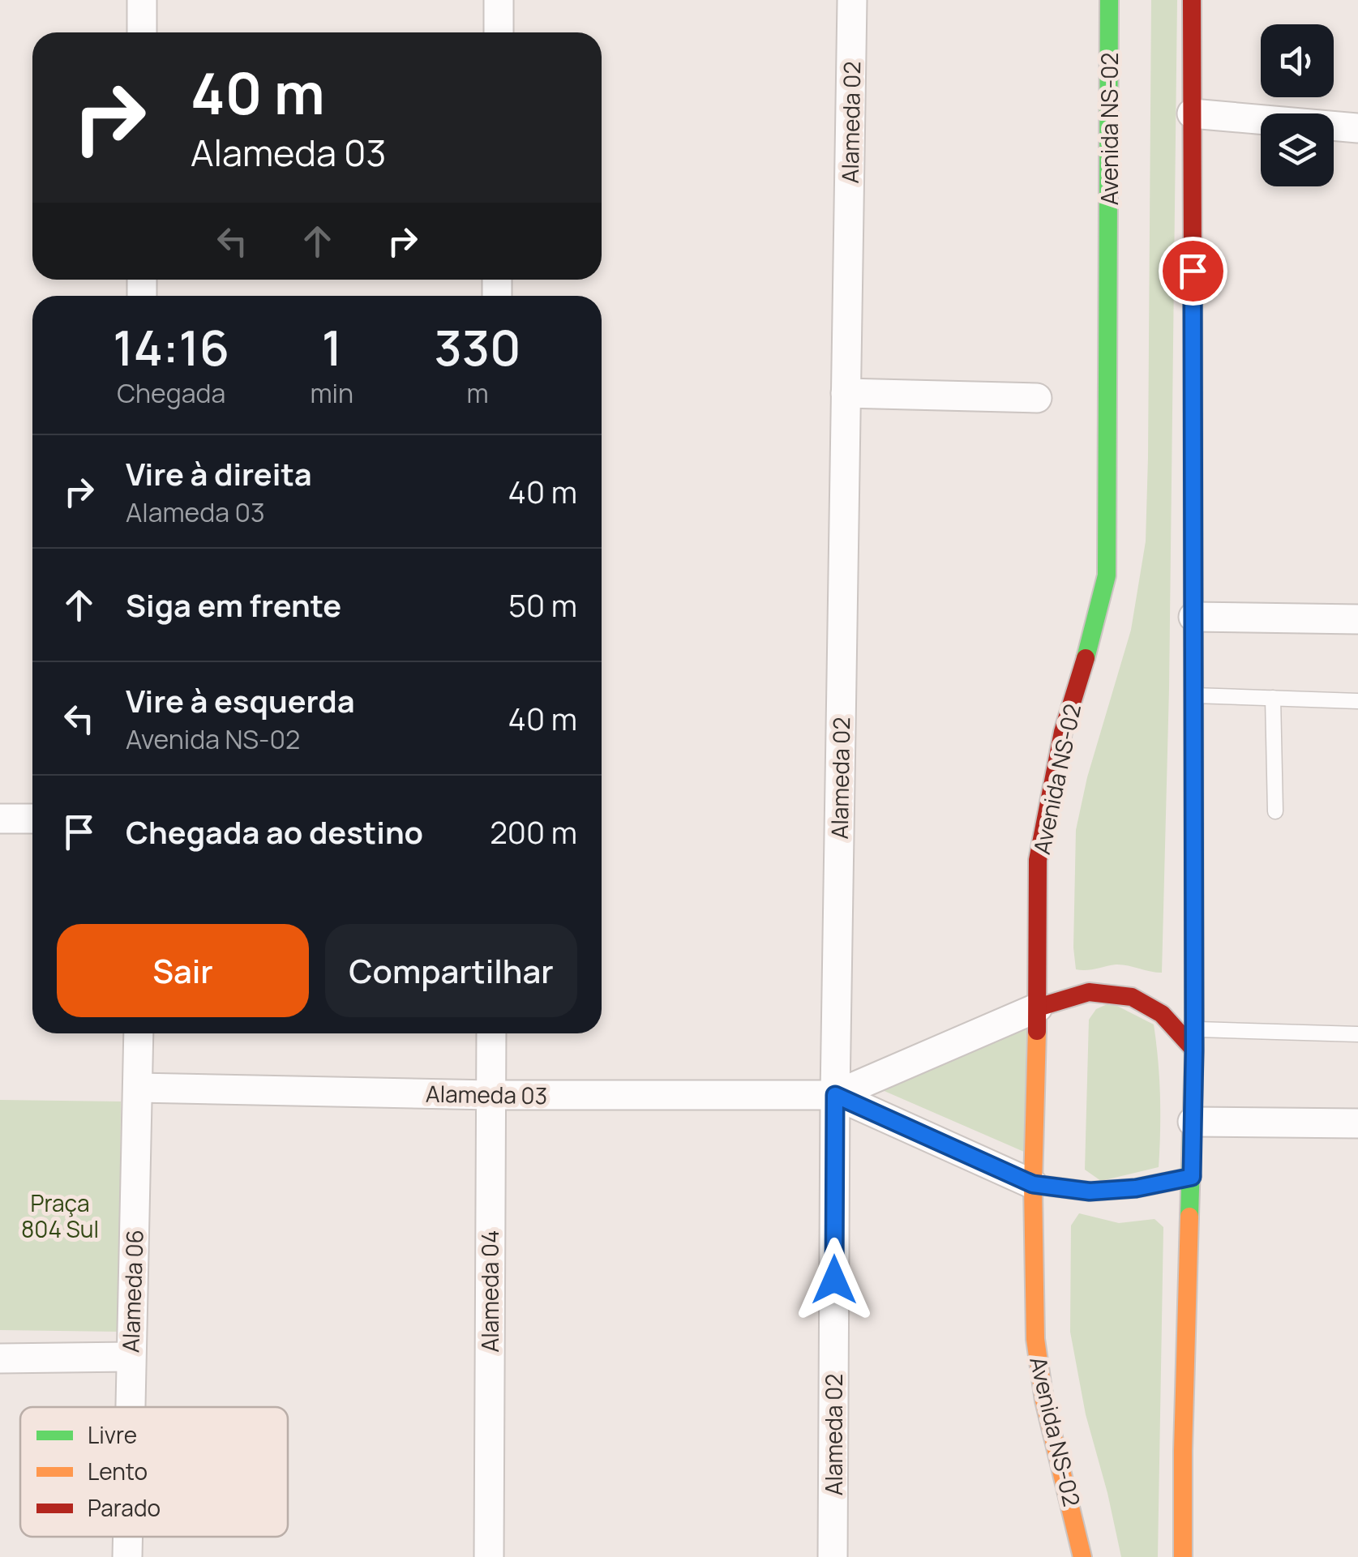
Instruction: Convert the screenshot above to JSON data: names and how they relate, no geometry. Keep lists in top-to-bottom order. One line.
{"streets":{"street":["Alameda 02","Avenida NS-02","Alameda 03","Alameda 06","Alameda 04"]},"crossings":[["Alameda 02","Alameda 03"],["Avenida NS-02","Alameda 03"],["Alameda 03","Alameda 06"],["Alameda 03","Alameda 04"]],"parks":["Praça 804 Sul"],"legend":["Livre","Lento","Parado"],"page":{"turn":["40 m","Alameda 03"],"eta":["14:16","Chegada","1","min","330","m"],"list":[{"name":"Vire à direita","note":"Alameda 03","value":"40 m"},{"name":"Siga em frente","value":"50 m"},{"name":"Vire à esquerda","note":"Avenida NS-02","value":"40 m"},{"name":"Chegada ao destino","value":"200 m"}],"buttons":["Sair","Compartilhar"]}}
